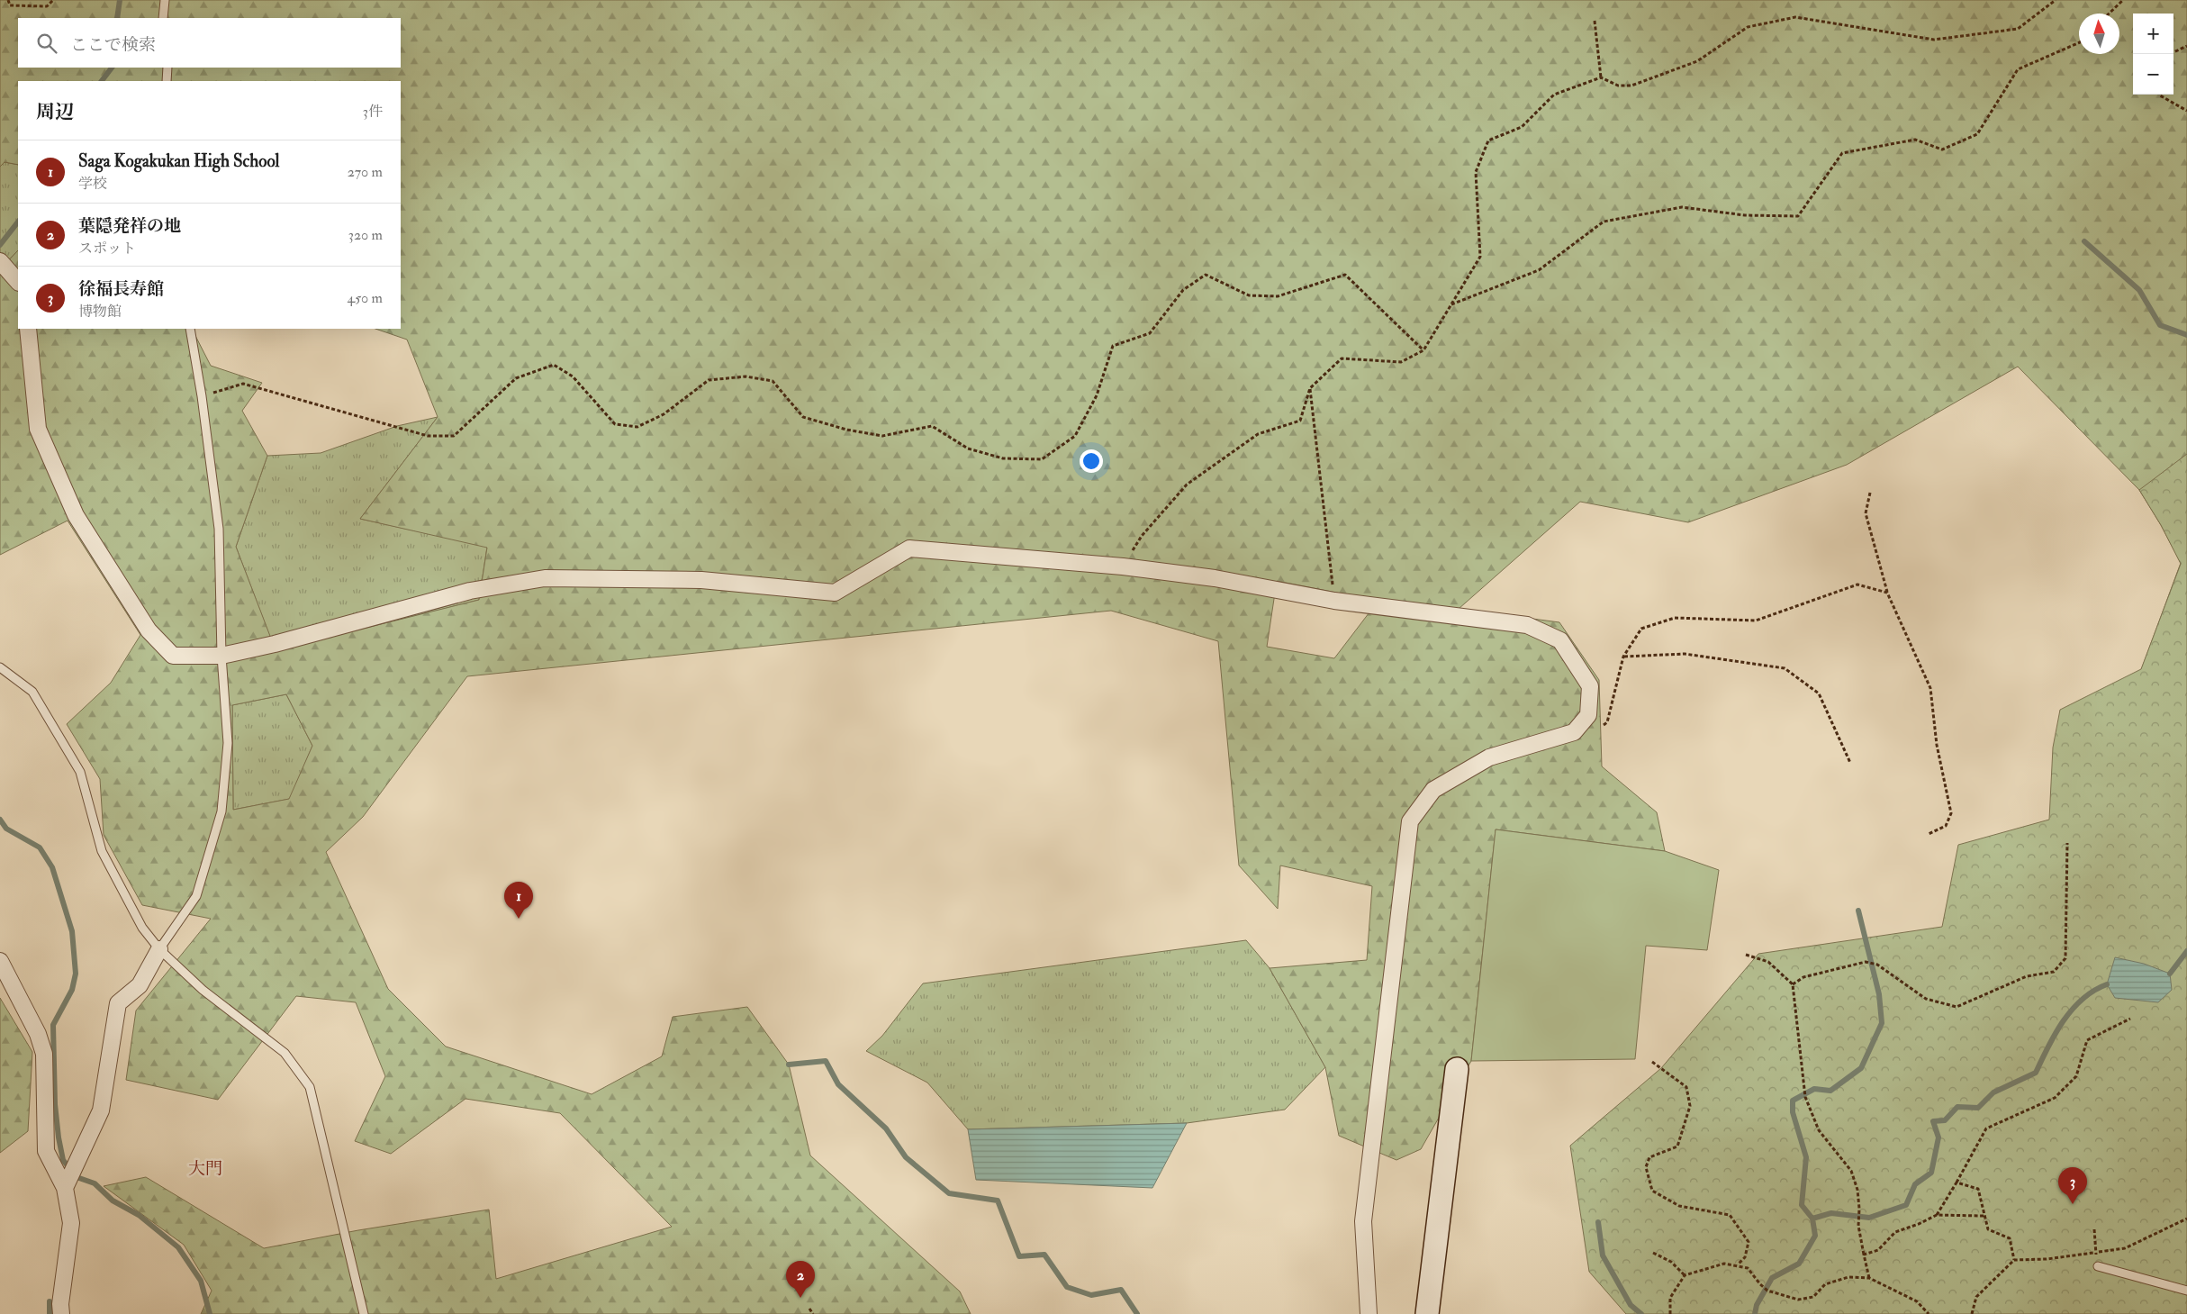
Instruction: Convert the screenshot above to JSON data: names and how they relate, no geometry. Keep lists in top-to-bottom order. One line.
{"districts":["大門"],"north":"top","page":{"map_buttons":["+","−"],"search":"ここで検索","heading":["周辺","3件"],"list":[{"mark":"1","name":"Saga Kogakukan High School","note":"学校","value":"270 m"},{"mark":"2","name":"葉隠発祥の地","note":"スポット","value":"320 m"},{"mark":"3","name":"徐福長寿館","note":"博物館","value":"450 m"}],"pins":["1","3","2"]}}
